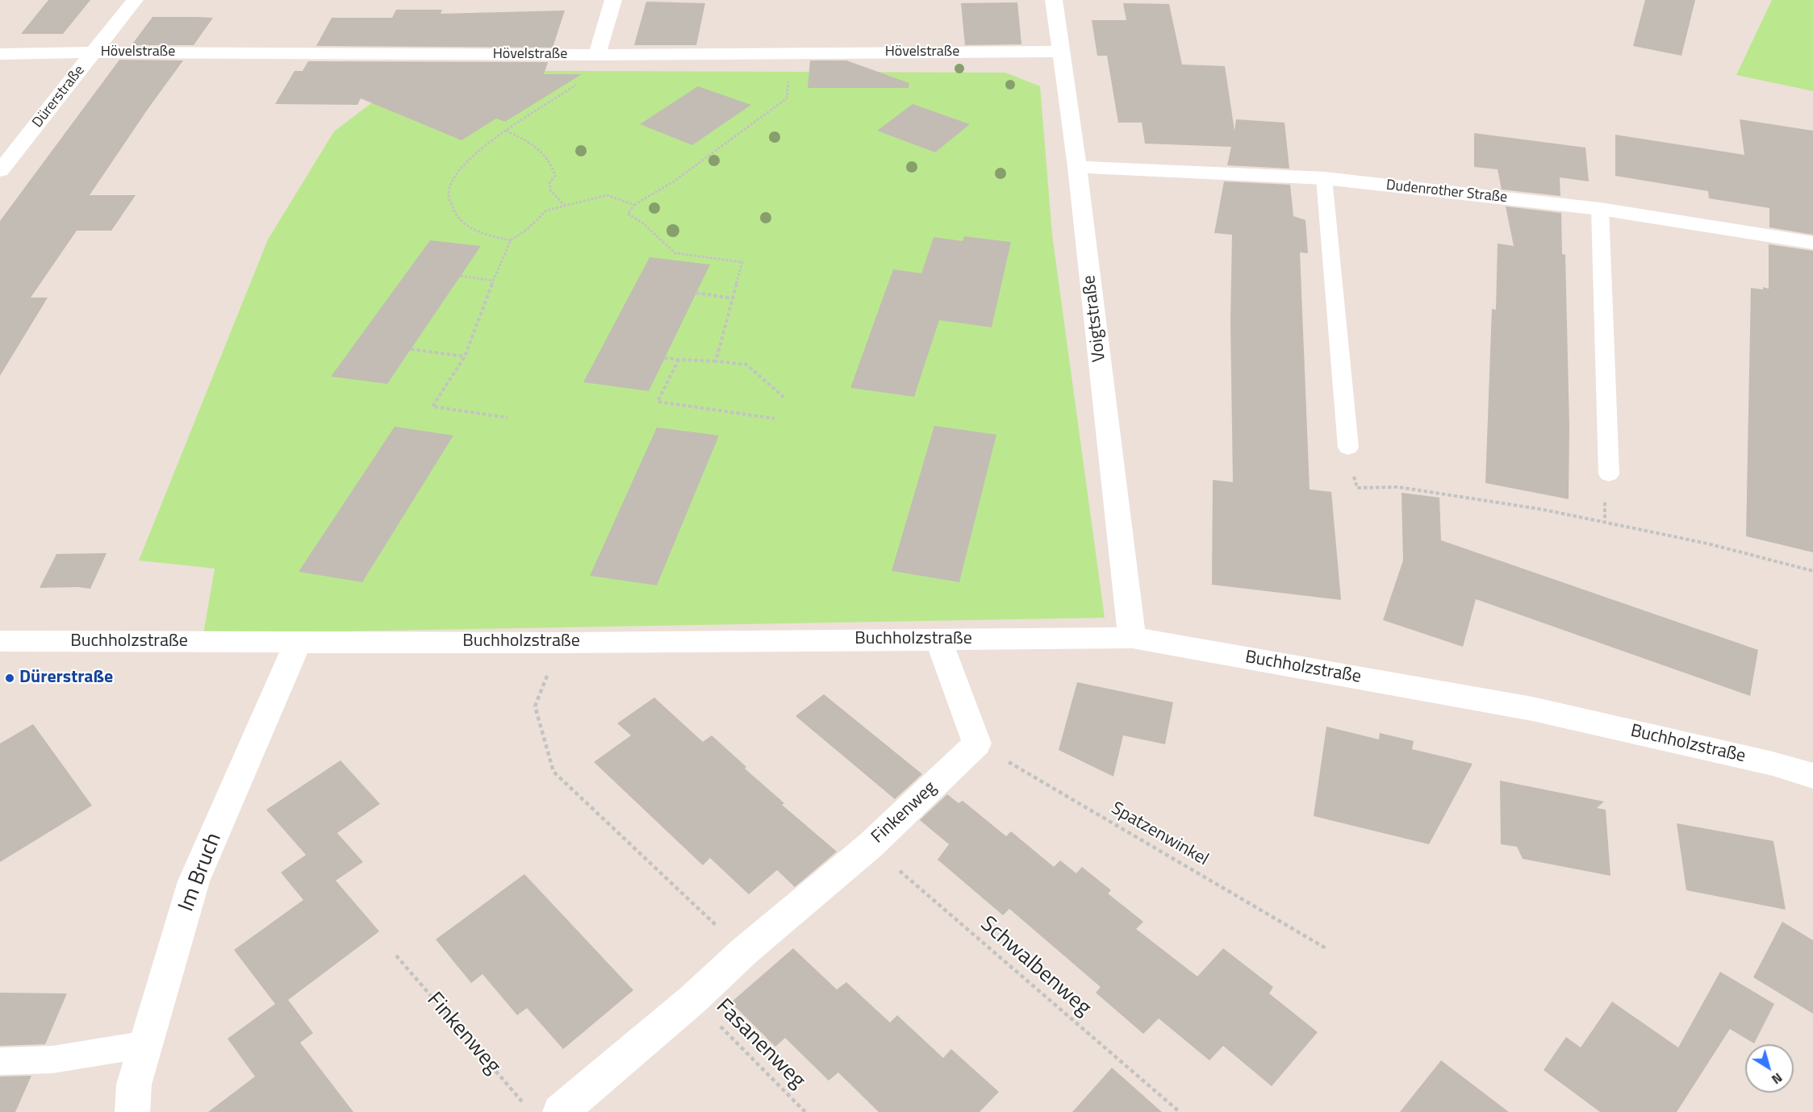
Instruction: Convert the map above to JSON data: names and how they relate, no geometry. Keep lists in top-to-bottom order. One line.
{"streets":{"street":["Hövelstraße","Dürerstraße","Dudenrother Straße","Voigtstraße","Buchholzstraße","Finkenweg","Im Bruch"],"path":["Spatzenwinkel","Schwalbenweg","Fasanenweg"]},"crossings":[["Hövelstraße","Dürerstraße"],["Hövelstraße","Voigtstraße"],["Dudenrother Straße","Voigtstraße"],["Voigtstraße","Buchholzstraße"],["Buchholzstraße","Im Bruch"],["Finkenweg","Spatzenwinkel"],["Finkenweg","Schwalbenweg"],["Finkenweg","Fasanenweg"]],"places":["Dürerstraße"],"north":"bottom right"}
